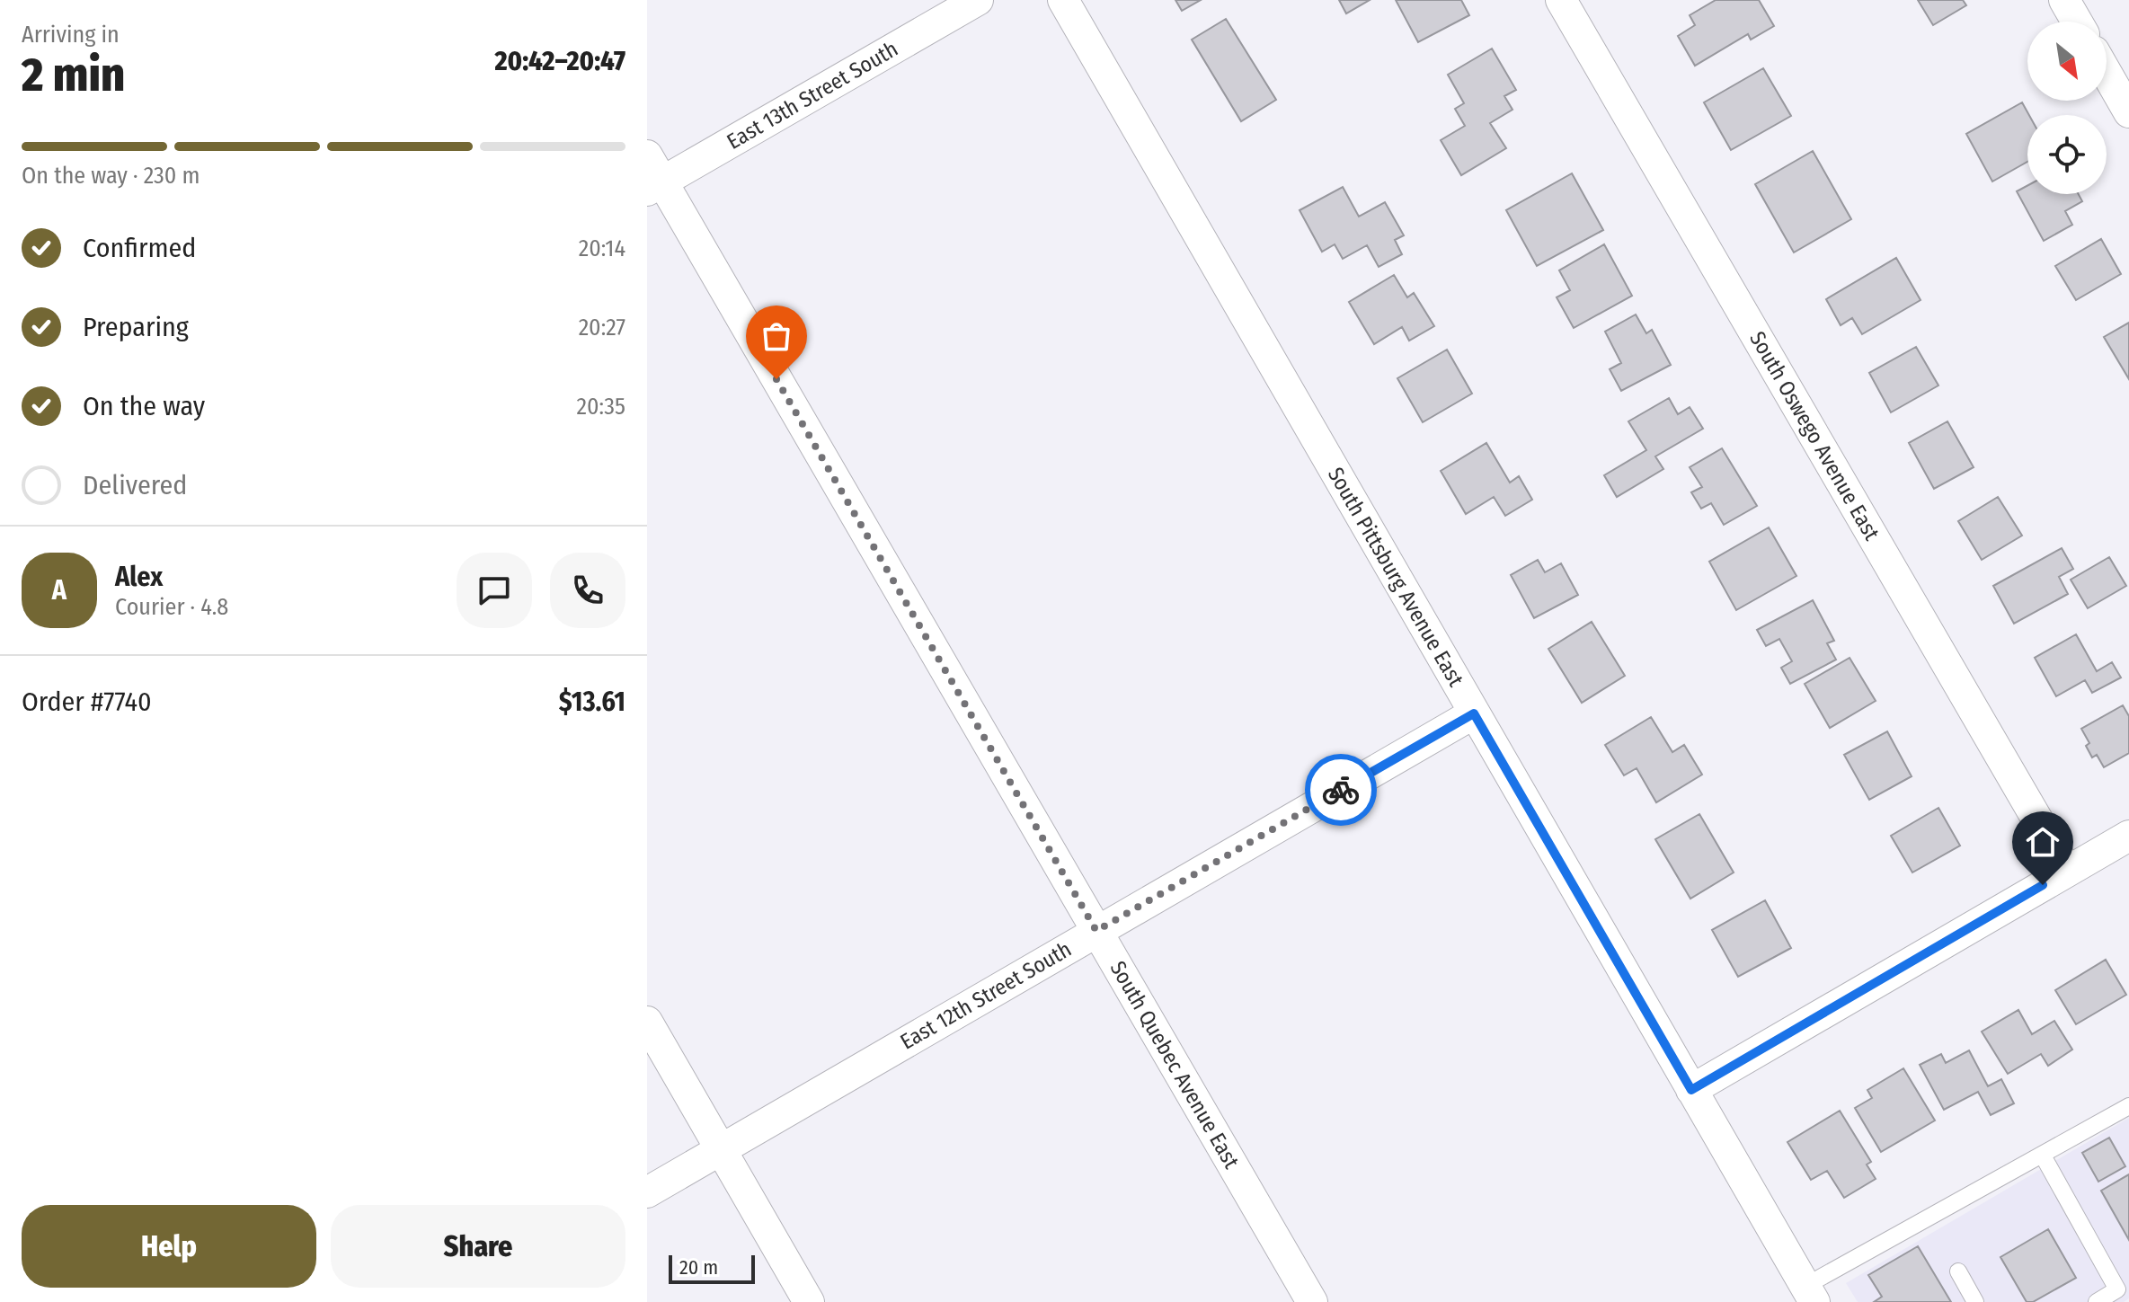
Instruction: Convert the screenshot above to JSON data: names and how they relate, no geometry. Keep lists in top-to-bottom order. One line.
{"streets":{"street":["East 13th Street South","South Oswego Avenue East","South Pittsburg Avenue East","East 12th Street South","South Quebec Avenue East"]},"crossings":[["East 13th Street South","South Quebec Avenue East"],["South Pittsburg Avenue East","East 12th Street South"],["East 12th Street South","South Quebec Avenue East"]],"scale_bar":"20 m","north":"bottom right","page":{"heading":["2 min","Arriving in","20:42–20:47"],"panel":["Alex","Courier · 4.8","Order #7740","$13.61"],"bar":"On the way · 230 m","list":[["Confirmed","20:14"],["Preparing","20:27"],["On the way","20:35"],"Delivered"],"round":"A","buttons":["Help","Share"],"scale":"20 m"}}
